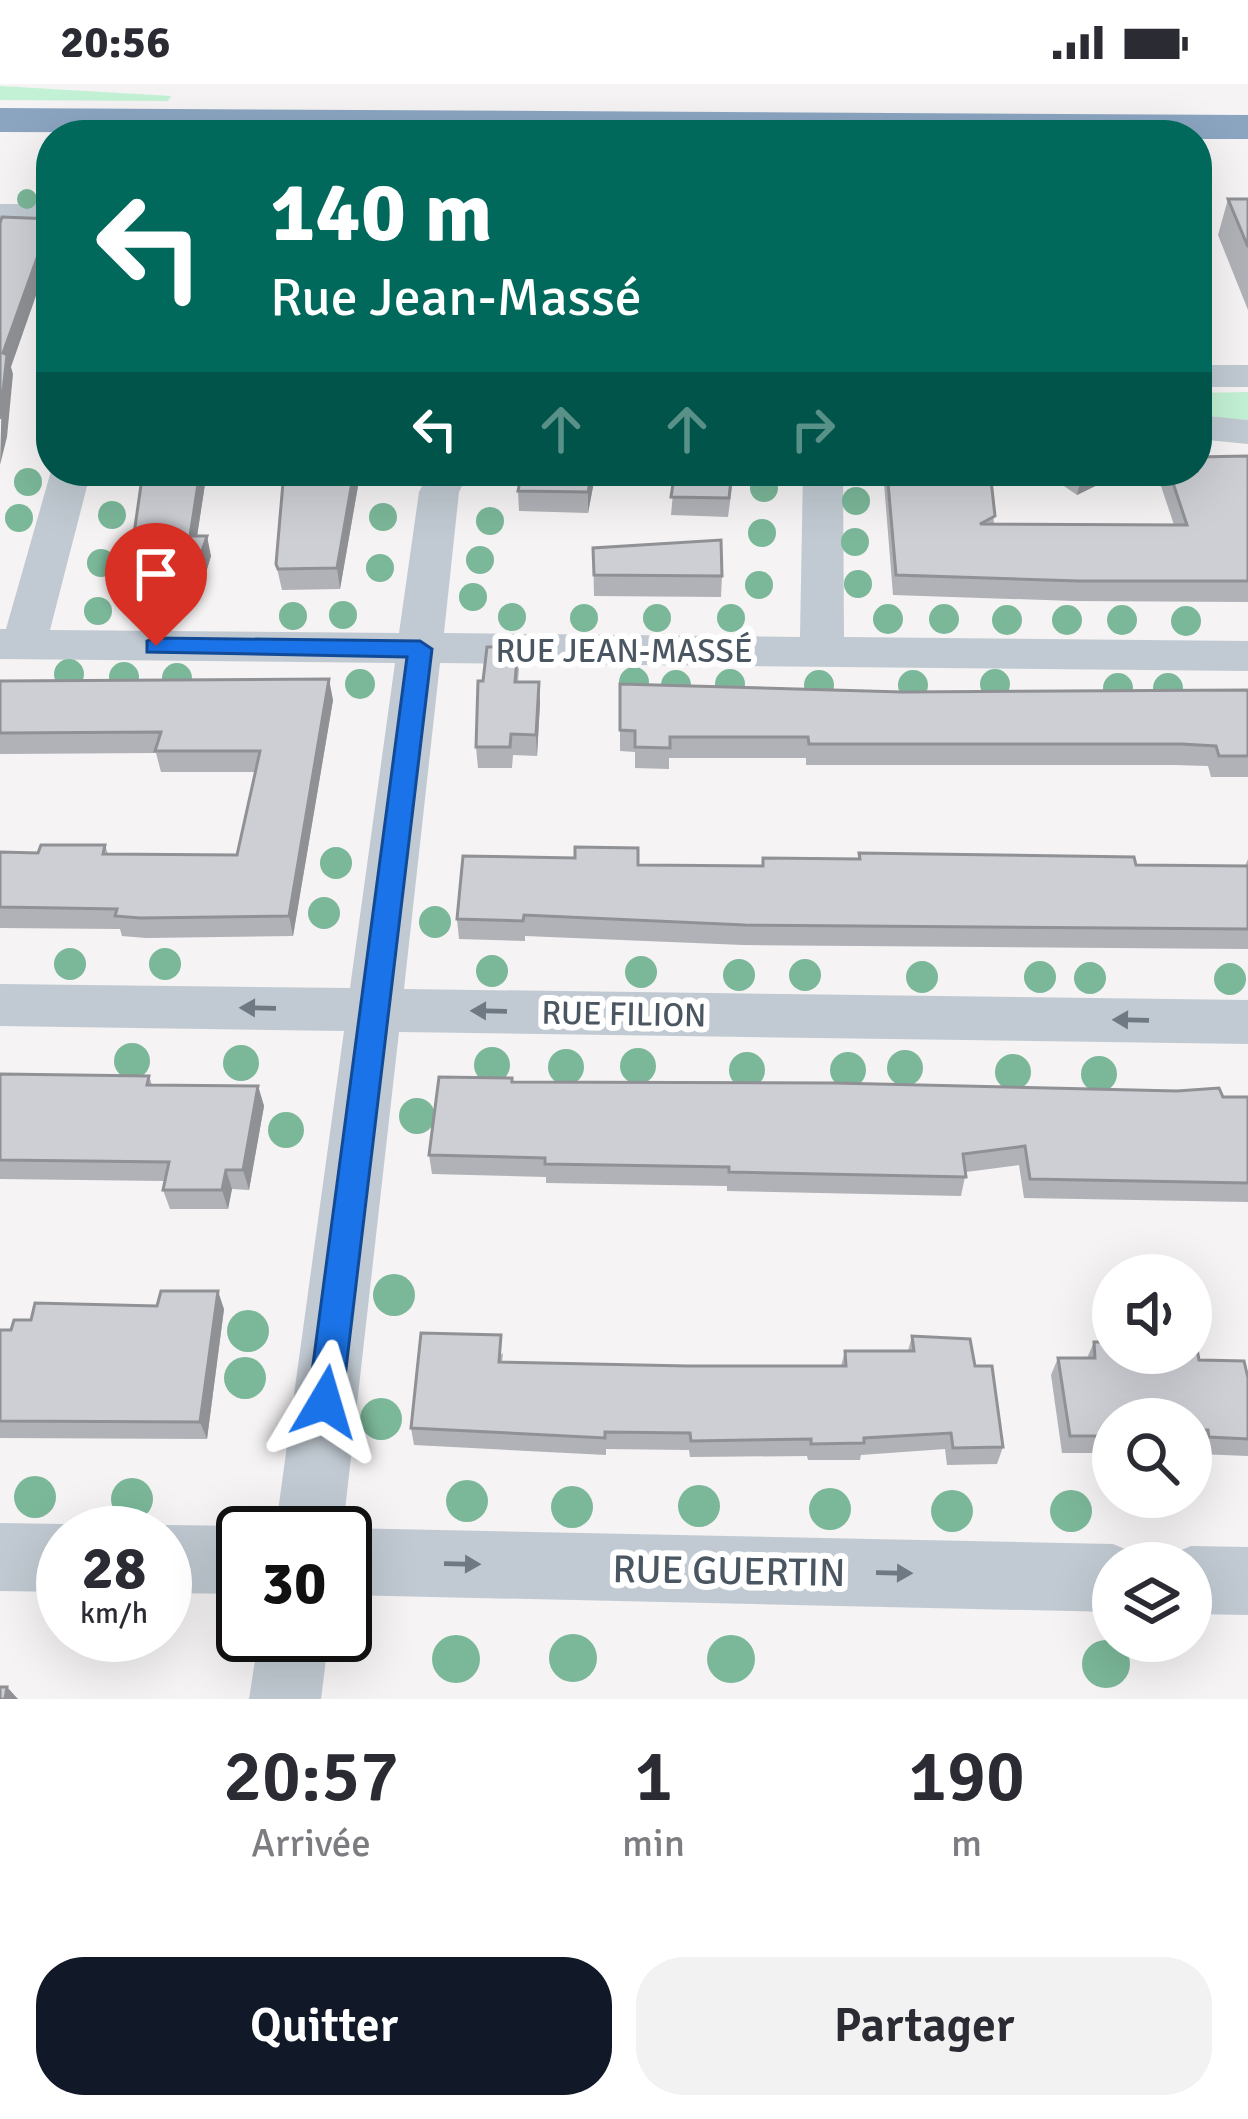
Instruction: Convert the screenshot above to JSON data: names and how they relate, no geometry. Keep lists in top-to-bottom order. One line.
{"streets":{"street":["RUE JEAN-MASSÉ","RUE FILION","RUE GUERTIN"]},"one_way":["RUE FILION","RUE GUERTIN"],"page":{"status":"20:56","turn":["140 m","Rue Jean-Massé"],"speed":"28 km/h","limit":"30","eta":["20:57","Arrivée","1","min","190","m"],"buttons":["Quitter","Partager"]}}
